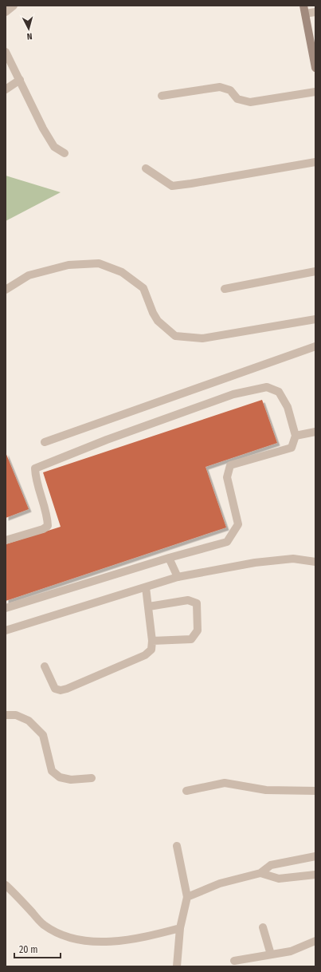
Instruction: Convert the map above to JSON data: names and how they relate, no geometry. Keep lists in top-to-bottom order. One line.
{"scale_bar":"20 m","north":"bottom"}
